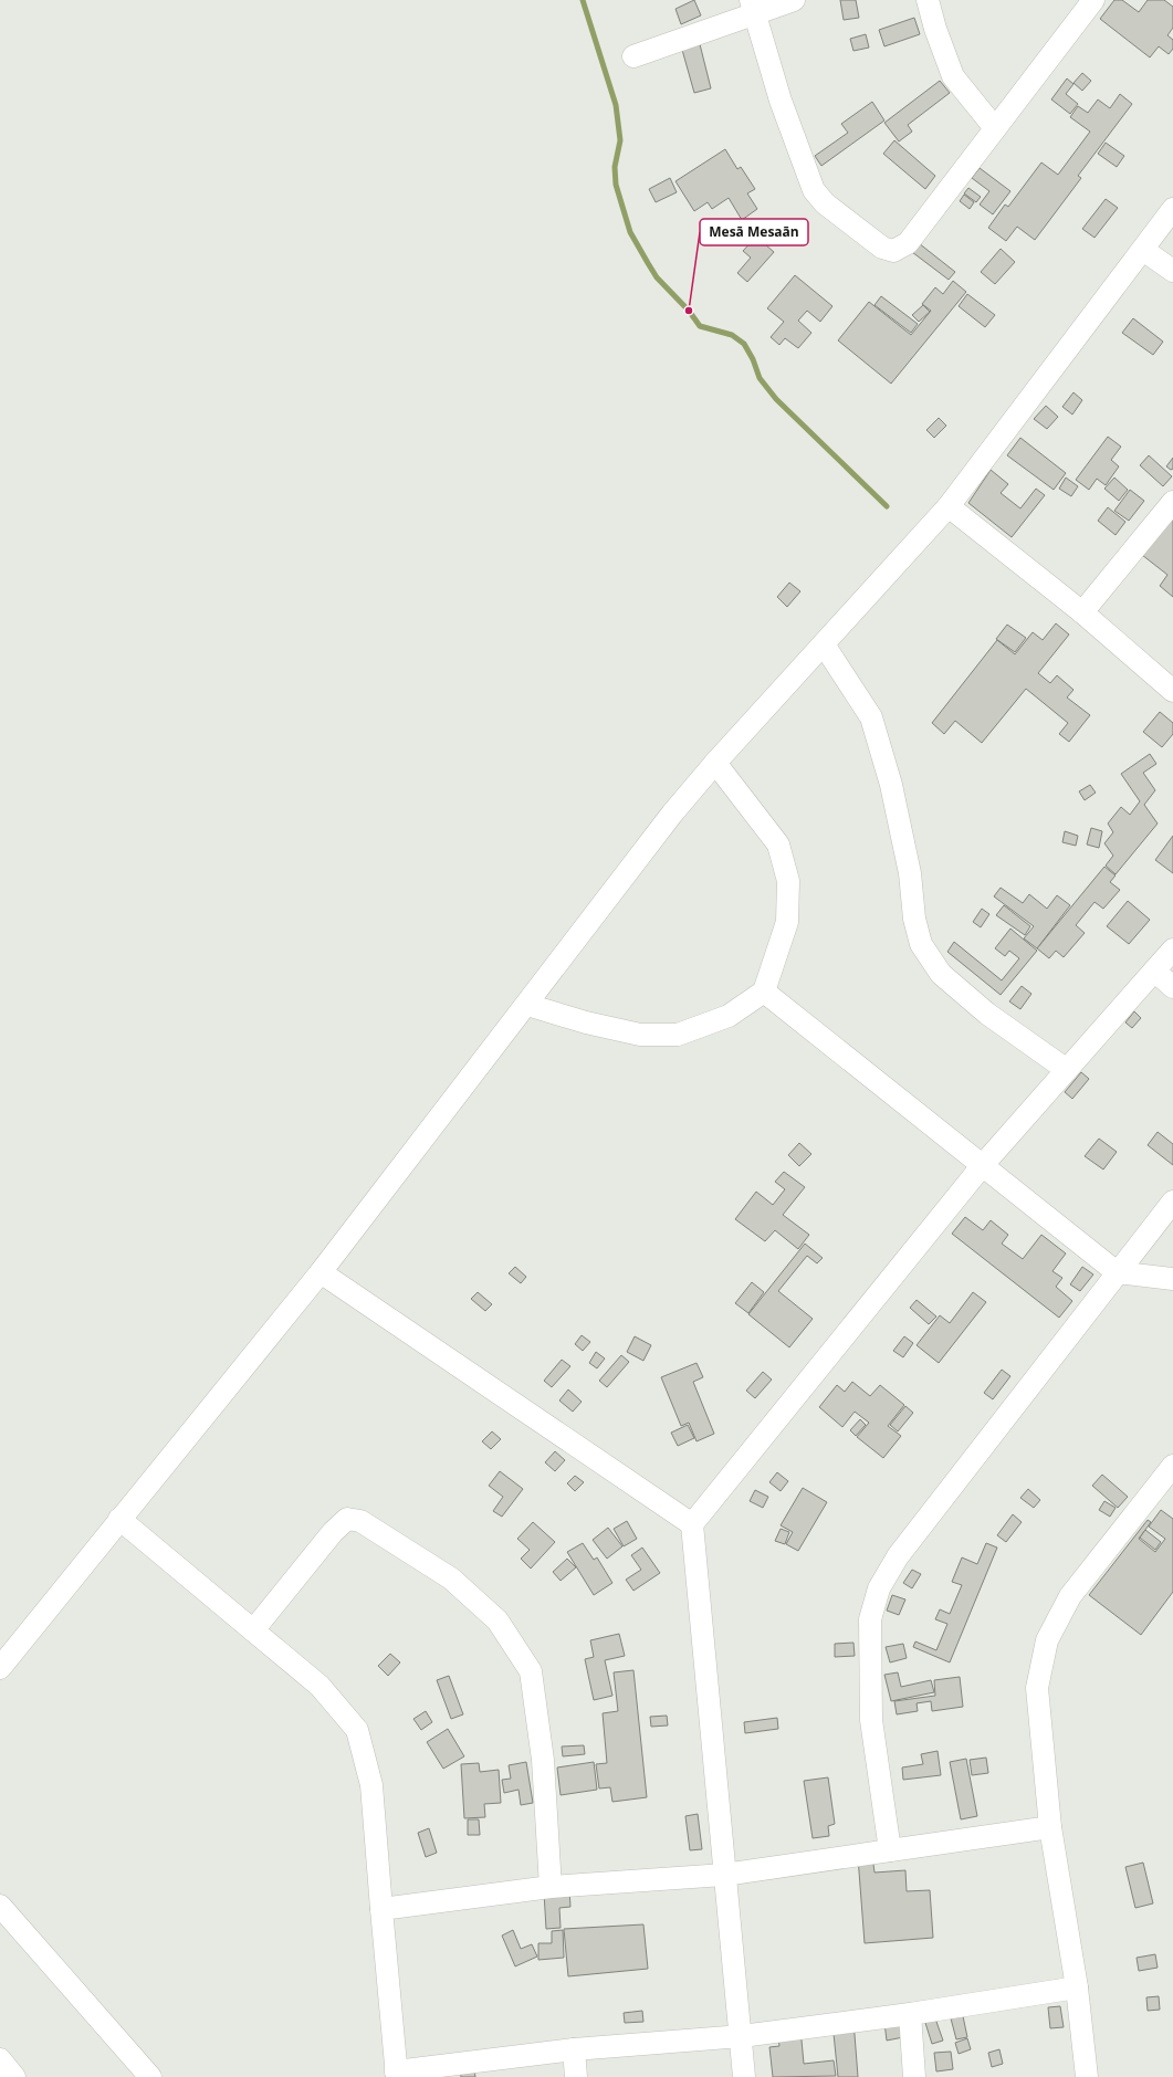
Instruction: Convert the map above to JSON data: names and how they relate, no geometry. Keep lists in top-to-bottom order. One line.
{"places":["Mesā Mesaān"]}
